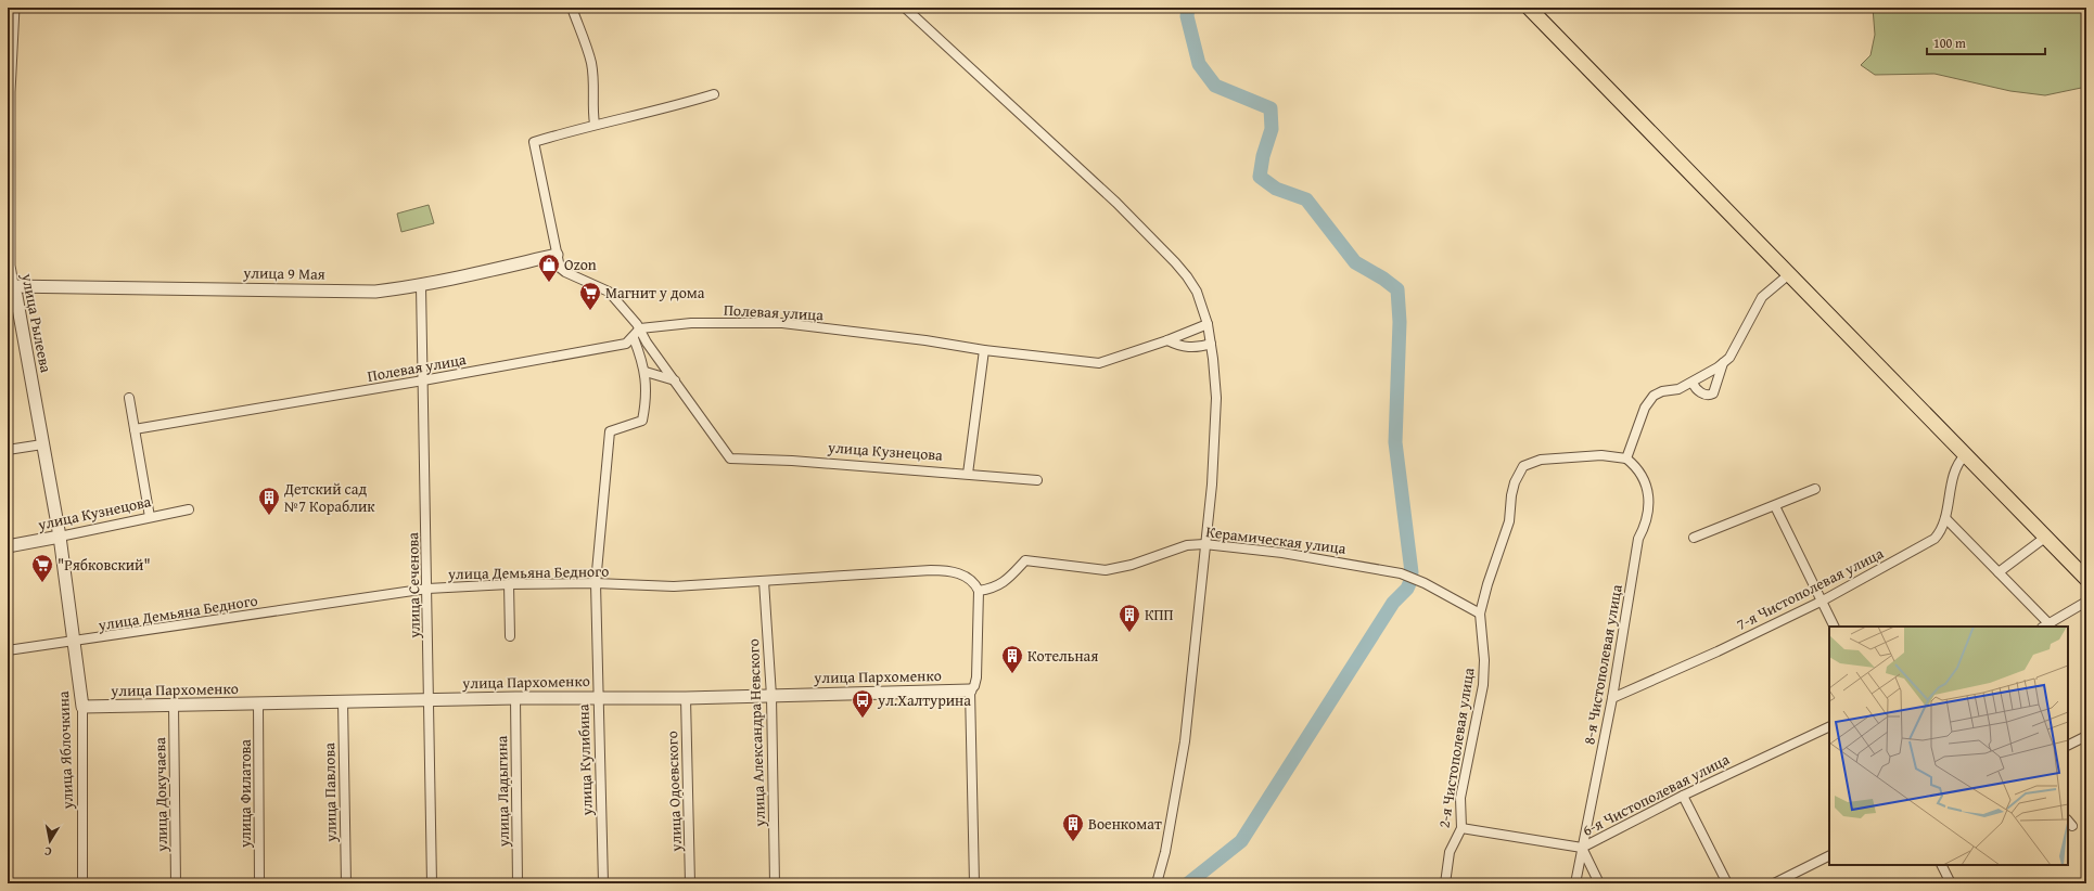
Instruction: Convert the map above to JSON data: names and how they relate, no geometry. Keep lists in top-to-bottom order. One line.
{"streets":{"street":["улица 9 Мая","Полевая улица","улица Рылеева","улица Кузнецова","Керамическая улица","улица Демьяна Бедного","улица Сеченова","7-я Чистополевая улица","8-я Чистополевая улица","улица Пархоменко","улица Александра Невского","2-я Чистополевая улица","улица Яблочкина","улица Кулибина","улица Ладыгина","улица Одоевского","улица Павлова","улица Филатова","улица Докучаева","6-я Чистополевая улица"]},"crossings":[["улица 9 Мая","улица Рылеева"],["улица 9 Мая","улица Сеченова"],["Полевая улица","улица Сеченова"],["улица Рылеева","улица Кузнецова"],["улица Рылеева","улица Демьяна Бедного"],["улица Рылеева","улица Яблочкина"],["Керамическая улица","улица Демьяна Бедного"],["Керамическая улица","2-я Чистополевая улица"],["улица Демьяна Бедного","улица Сеченова"],["улица Демьяна Бедного","улица Александра Невского"],["улица Демьяна Бедного","улица Яблочкина"],["улица Демьяна Бедного","улица Кулибина"],["улица Сеченова","улица Пархоменко"],["7-я Чистополевая улица","8-я Чистополевая улица"],["8-я Чистополевая улица","2-я Чистополевая улица"],["8-я Чистополевая улица","6-я Чистополевая улица"],["улица Пархоменко","улица Александра Невского"],["улица Пархоменко","улица Яблочкина"],["улица Пархоменко","улица Кулибина"],["улица Пархоменко","улица Ладыгина"],["улица Пархоменко","улица Одоевского"],["улица Пархоменко","улица Павлова"],["улица Пархоменко","улица Филатова"],["улица Пархоменко","улица Докучаева"],["2-я Чистополевая улица","6-я Чистополевая улица"]],"places":{"shop":["Ozon"],"supermarket":["Магнит у дома","\"Рябковский\""],"building":["Детский сад №7 Кораблик","КПП","Котельная","Военкомат"],"bus stop":["ул.Халтурина"]},"scale_bar":"100 m","north":"bottom"}
